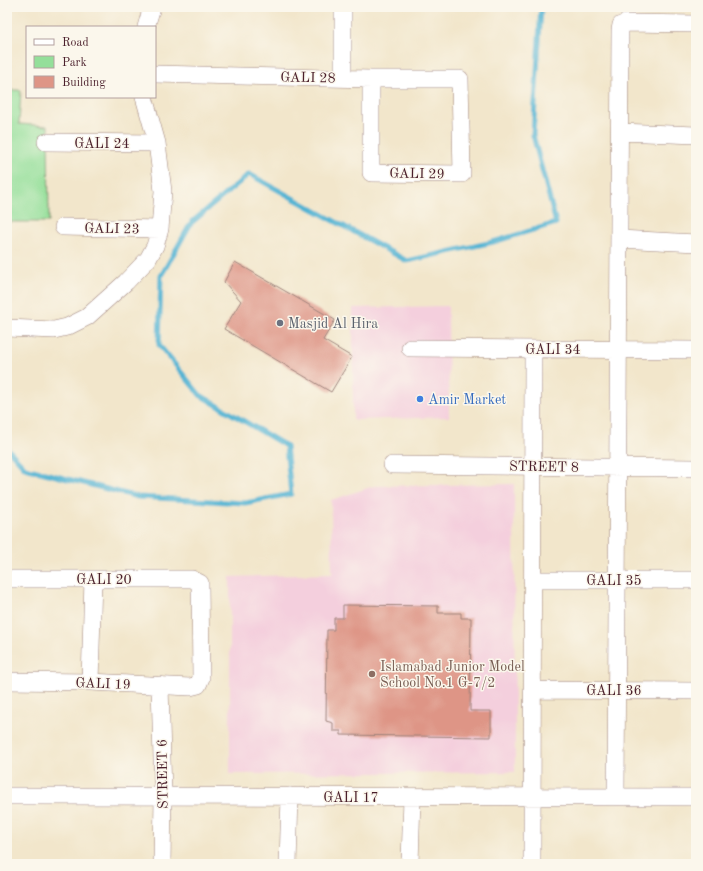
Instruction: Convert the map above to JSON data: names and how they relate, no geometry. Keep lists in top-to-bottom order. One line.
{"streets":{"street":["GALI 28","GALI 24","GALI 29","GALI 23","GALI 34","STREET 8","GALI 20","GALI 35","GALI 19","GALI 36","STREET 6","GALI 17"]},"crossings":[["GALI 28","GALI 29"],["GALI 20","GALI 19"],["GALI 19","STREET 6"],["STREET 6","GALI 17"]],"places":["Masjid Al Hira","Amir Market","Islamabad Junior Model School No.1 G-7/2"],"legend":["Road","Park","Building"]}
